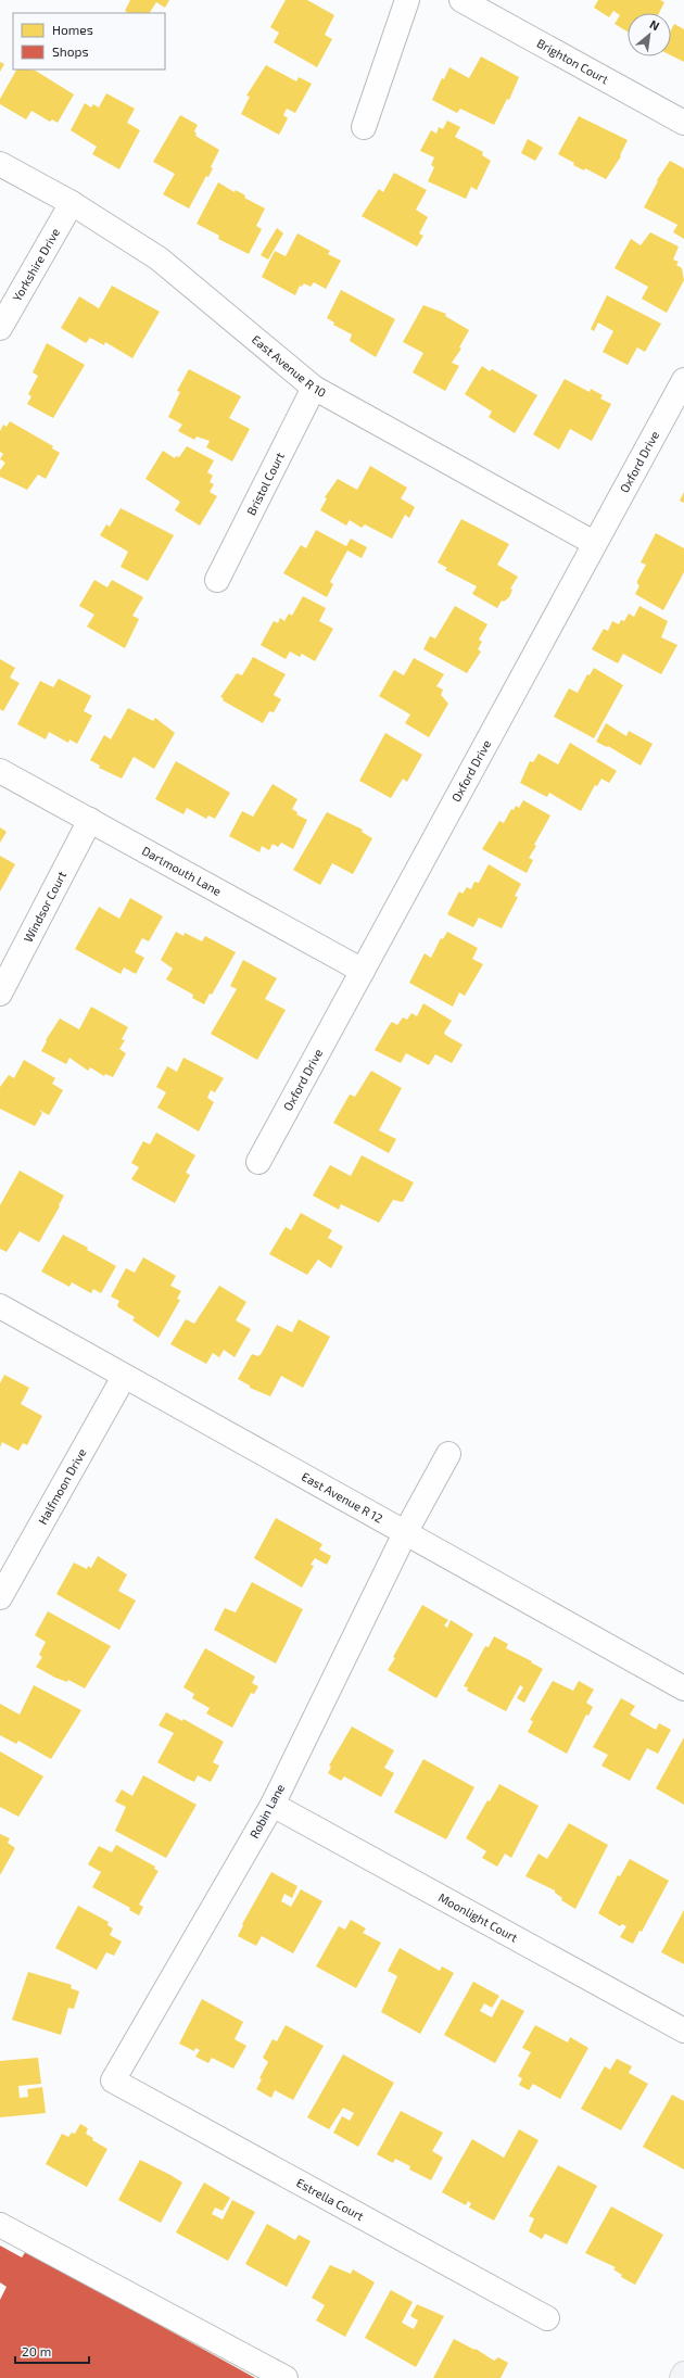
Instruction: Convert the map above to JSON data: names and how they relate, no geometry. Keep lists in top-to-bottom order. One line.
{"streets":{"street":["Brighton Court","Yorkshire Drive","East Avenue R 10","Oxford Drive","Bristol Court","Dartmouth Lane","Windsor Court","Halfmoon Drive","East Avenue R 12","Robin Lane","Moonlight Court","Estrella Court"]},"crossings":[["Yorkshire Drive","East Avenue R 10"],["East Avenue R 10","Oxford Drive"],["East Avenue R 10","Bristol Court"],["Oxford Drive","Dartmouth Lane"],["Dartmouth Lane","Windsor Court"],["Halfmoon Drive","East Avenue R 12"],["East Avenue R 12","Robin Lane"],["Robin Lane","Moonlight Court"],["Robin Lane","Estrella Court"]],"legend":["Homes","Shops"],"scale_bar":"20 m","north":"top right"}
